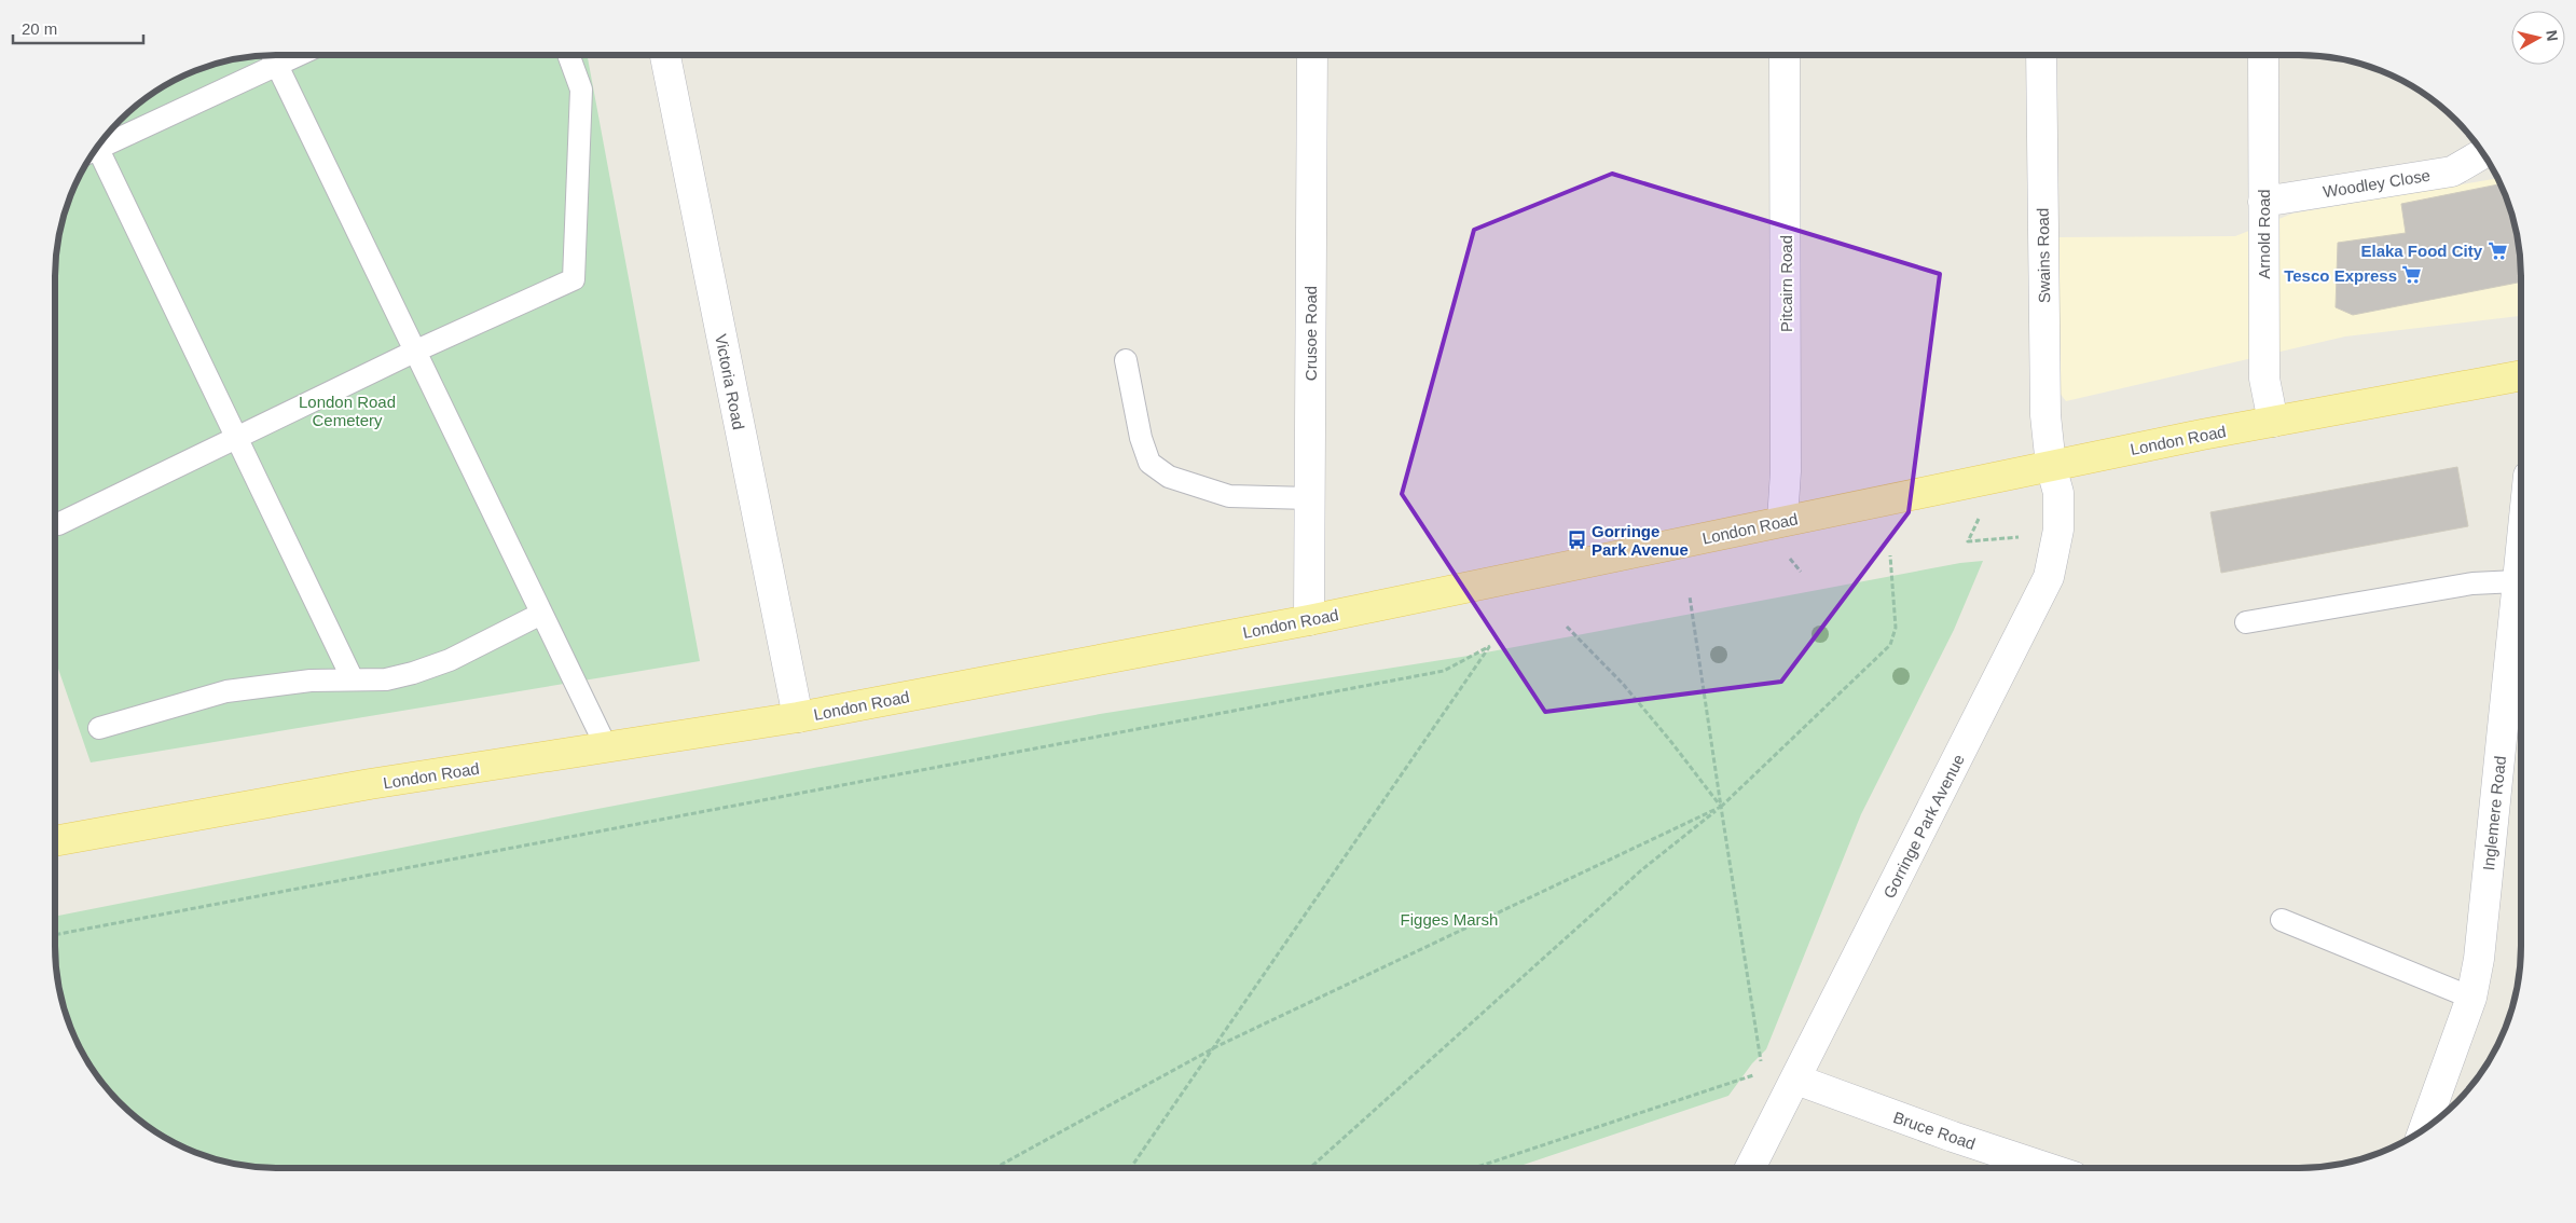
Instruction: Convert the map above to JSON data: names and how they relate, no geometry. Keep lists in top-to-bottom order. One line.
{"streets":{"main road":["London Road"],"street":["Woodley Close","Arnold Road","Swains Road","Pitcairn Road","Crusoe Road","Victoria Road","Inglemere Road","Gorringe Park Avenue","Bruce Road"]},"crossings":[["Woodley Close","Arnold Road"],["Arnold Road","London Road"],["Swains Road","London Road"],["Swains Road","Gorringe Park Avenue"],["Pitcairn Road","London Road"],["Crusoe Road","London Road"],["Victoria Road","London Road"],["London Road","Gorringe Park Avenue"],["Gorringe Park Avenue","Bruce Road"]],"parks":["London Road Cemetery","Figges Marsh"],"places":{"supermarket":["Elaka Food City","Tesco Express"],"bus stop":["Gorringe Park Avenue"]},"scale_bar":"20 m","north":"right"}
